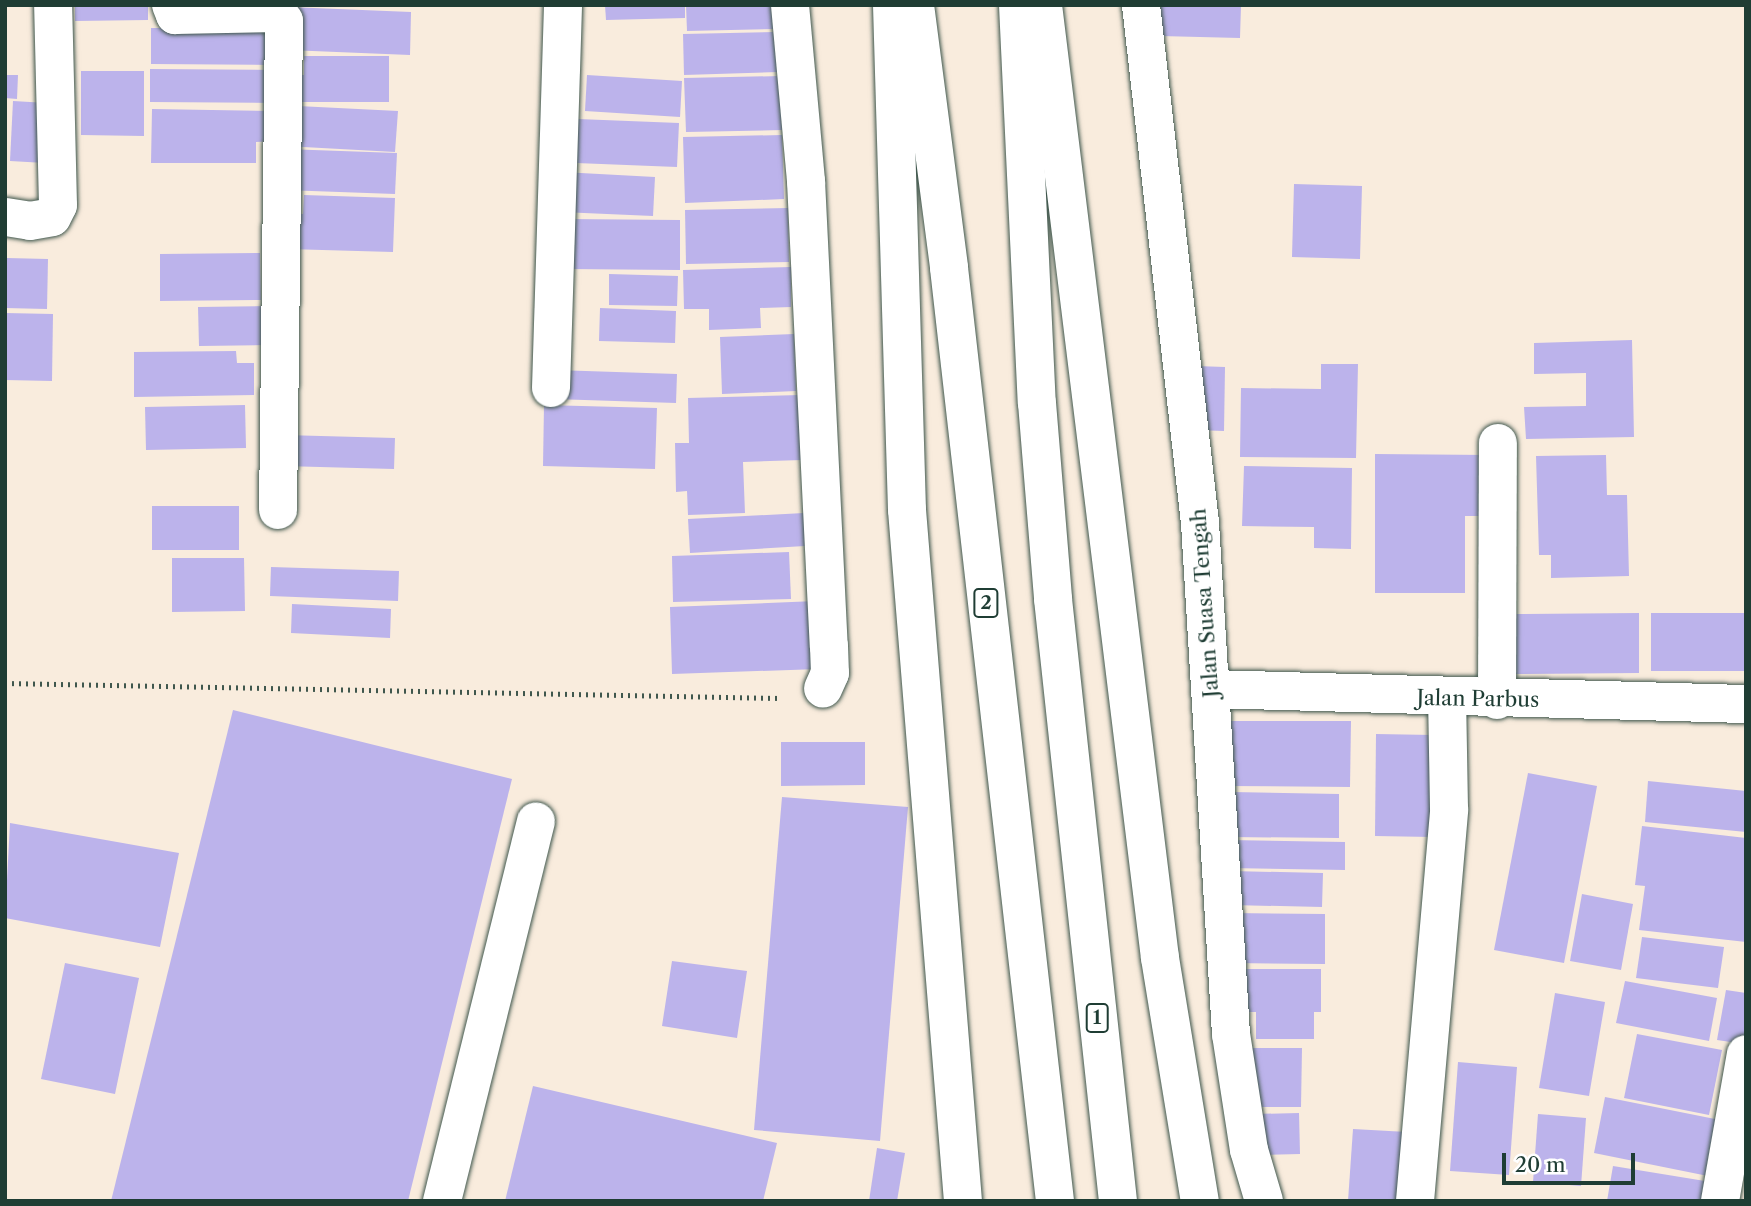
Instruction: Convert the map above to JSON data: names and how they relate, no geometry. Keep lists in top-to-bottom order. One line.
{"streets":{"main road":["2","Jalan Suasa Tengah","Jalan Parbus","1"]},"crossings":[["Jalan Suasa Tengah","Jalan Parbus"]],"scale_bar":"20 m"}
